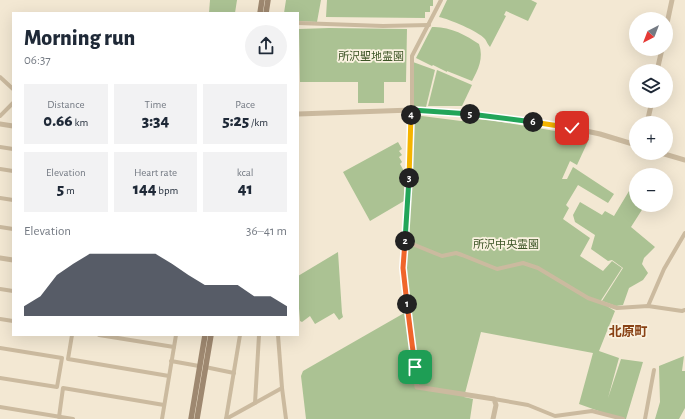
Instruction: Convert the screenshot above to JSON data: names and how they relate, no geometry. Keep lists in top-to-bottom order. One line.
{"districts":["北原町"],"parks":["所沢聖地霊園","所沢中央霊園"],"north":"bottom left","page":{"map_buttons":["+","−"],"heading":["Morning run","06:37"],"stats":[["Distance","0.66 km"],["Time","3:34"],["Pace","5:25 /km"],["Elevation","5 m"],["Heart rate","144 bpm"],["kcal","41"]],"pins":["5","4","6","3","2","1"],"chart":["Elevation","36–41 m"]}}
